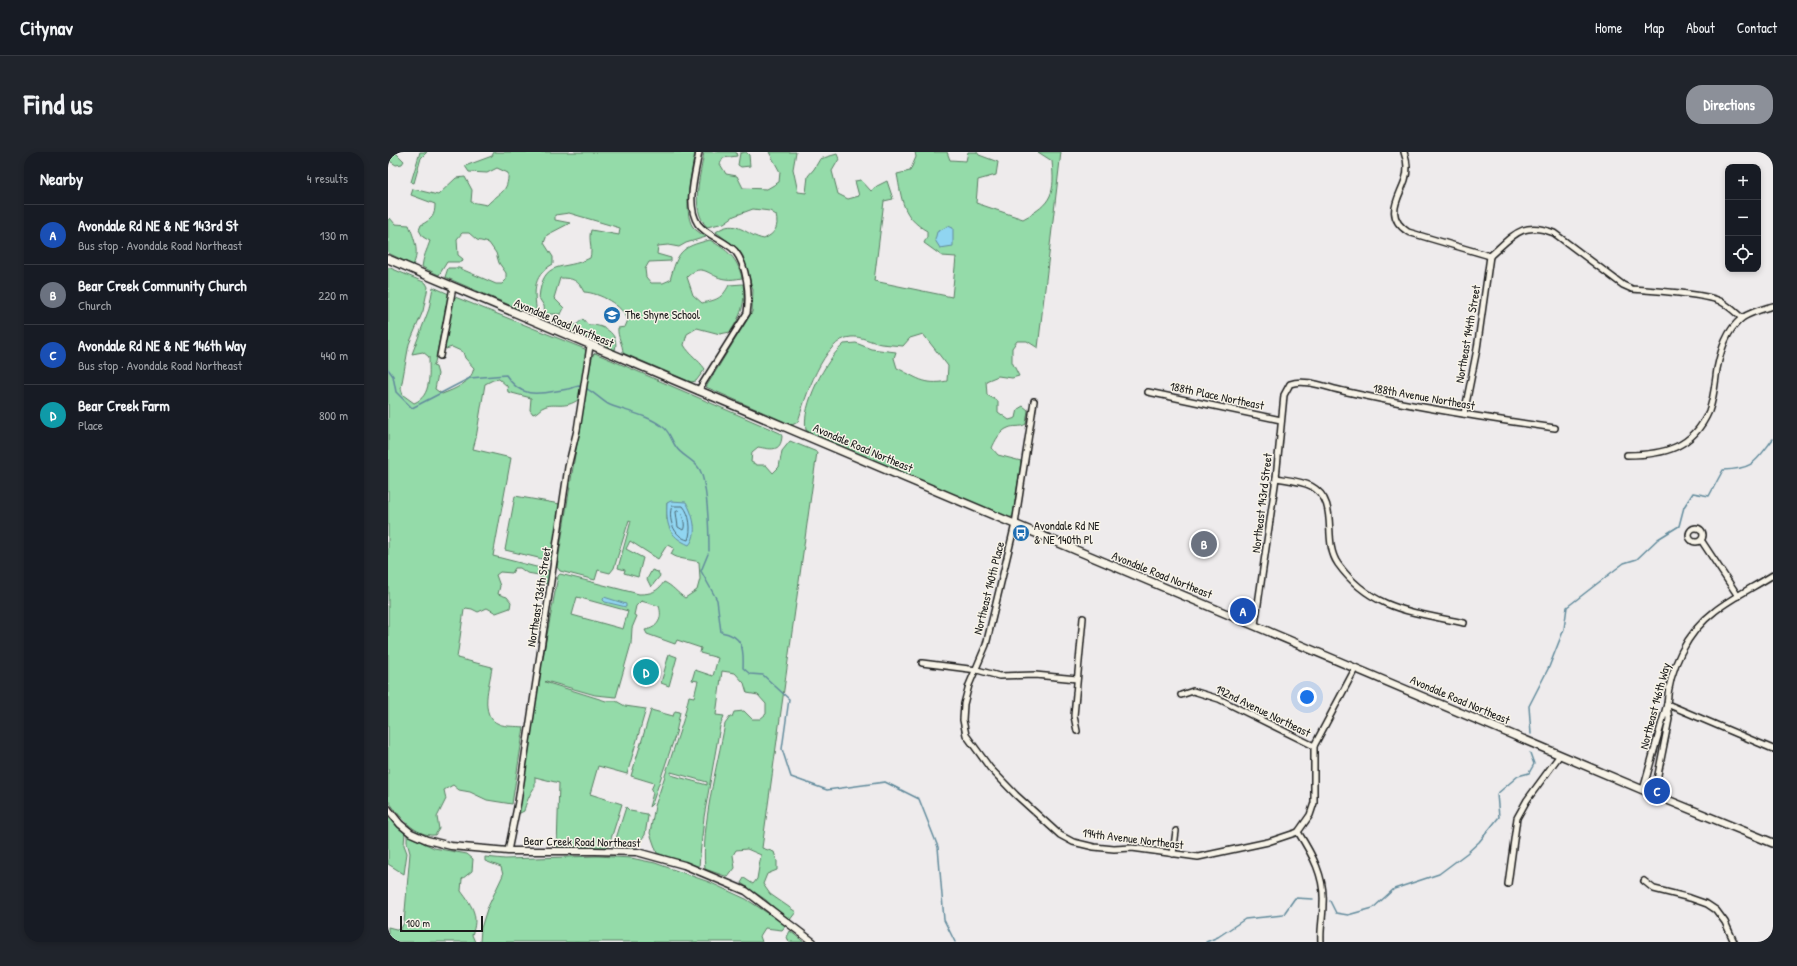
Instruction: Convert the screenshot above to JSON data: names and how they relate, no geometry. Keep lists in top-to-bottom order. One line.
{"streets":{"main road":["Avondale Road Northeast"],"street":["Northeast 144th Street","188th Place Northeast","188th Avenue Northeast","Northeast 143rd Street","Northeast 140th Place","Northeast 136th Street","Northeast 146th Way","192nd Avenue Northeast","194th Avenue Northeast","Bear Creek Road Northeast"]},"crossings":[["Avondale Road Northeast","Northeast 143rd Street"],["Avondale Road Northeast","Northeast 140th Place"],["Avondale Road Northeast","Northeast 136th Street"],["Avondale Road Northeast","Northeast 146th Way"],["Northeast 144th Street","188th Avenue Northeast"],["188th Place Northeast","Northeast 143rd Street"],["188th Avenue Northeast","Northeast 143rd Street"],["Northeast 140th Place","194th Avenue Northeast"],["Northeast 136th Street","Bear Creek Road Northeast"]],"places":{"school or university":["The Shyne School"],"bus stop":["Avondale Rd NE & NE 140th Pl"]},"scale_bar":"100 m","page":{"header":"Citynav","nav":["Home","Map","About","Contact"],"title":"Find us","buttons":"Directions","heading":["Nearby","4 results"],"map_buttons":["+","−"],"list":[{"mark":"A","name":"Avondale Rd NE & NE 143rd St","note":"Bus stop · Avondale Road Northeast","value":"130 m"},{"mark":"B","name":"Bear Creek Community Church","note":"Church","value":"220 m"},{"mark":"C","name":"Avondale Rd NE & NE 146th Way","note":"Bus stop · Avondale Road Northeast","value":"440 m"},{"mark":"D","name":"Bear Creek Farm","note":"Place","value":"800 m"}],"pins":["B","A","D","C"],"scale":"100 m"}}
